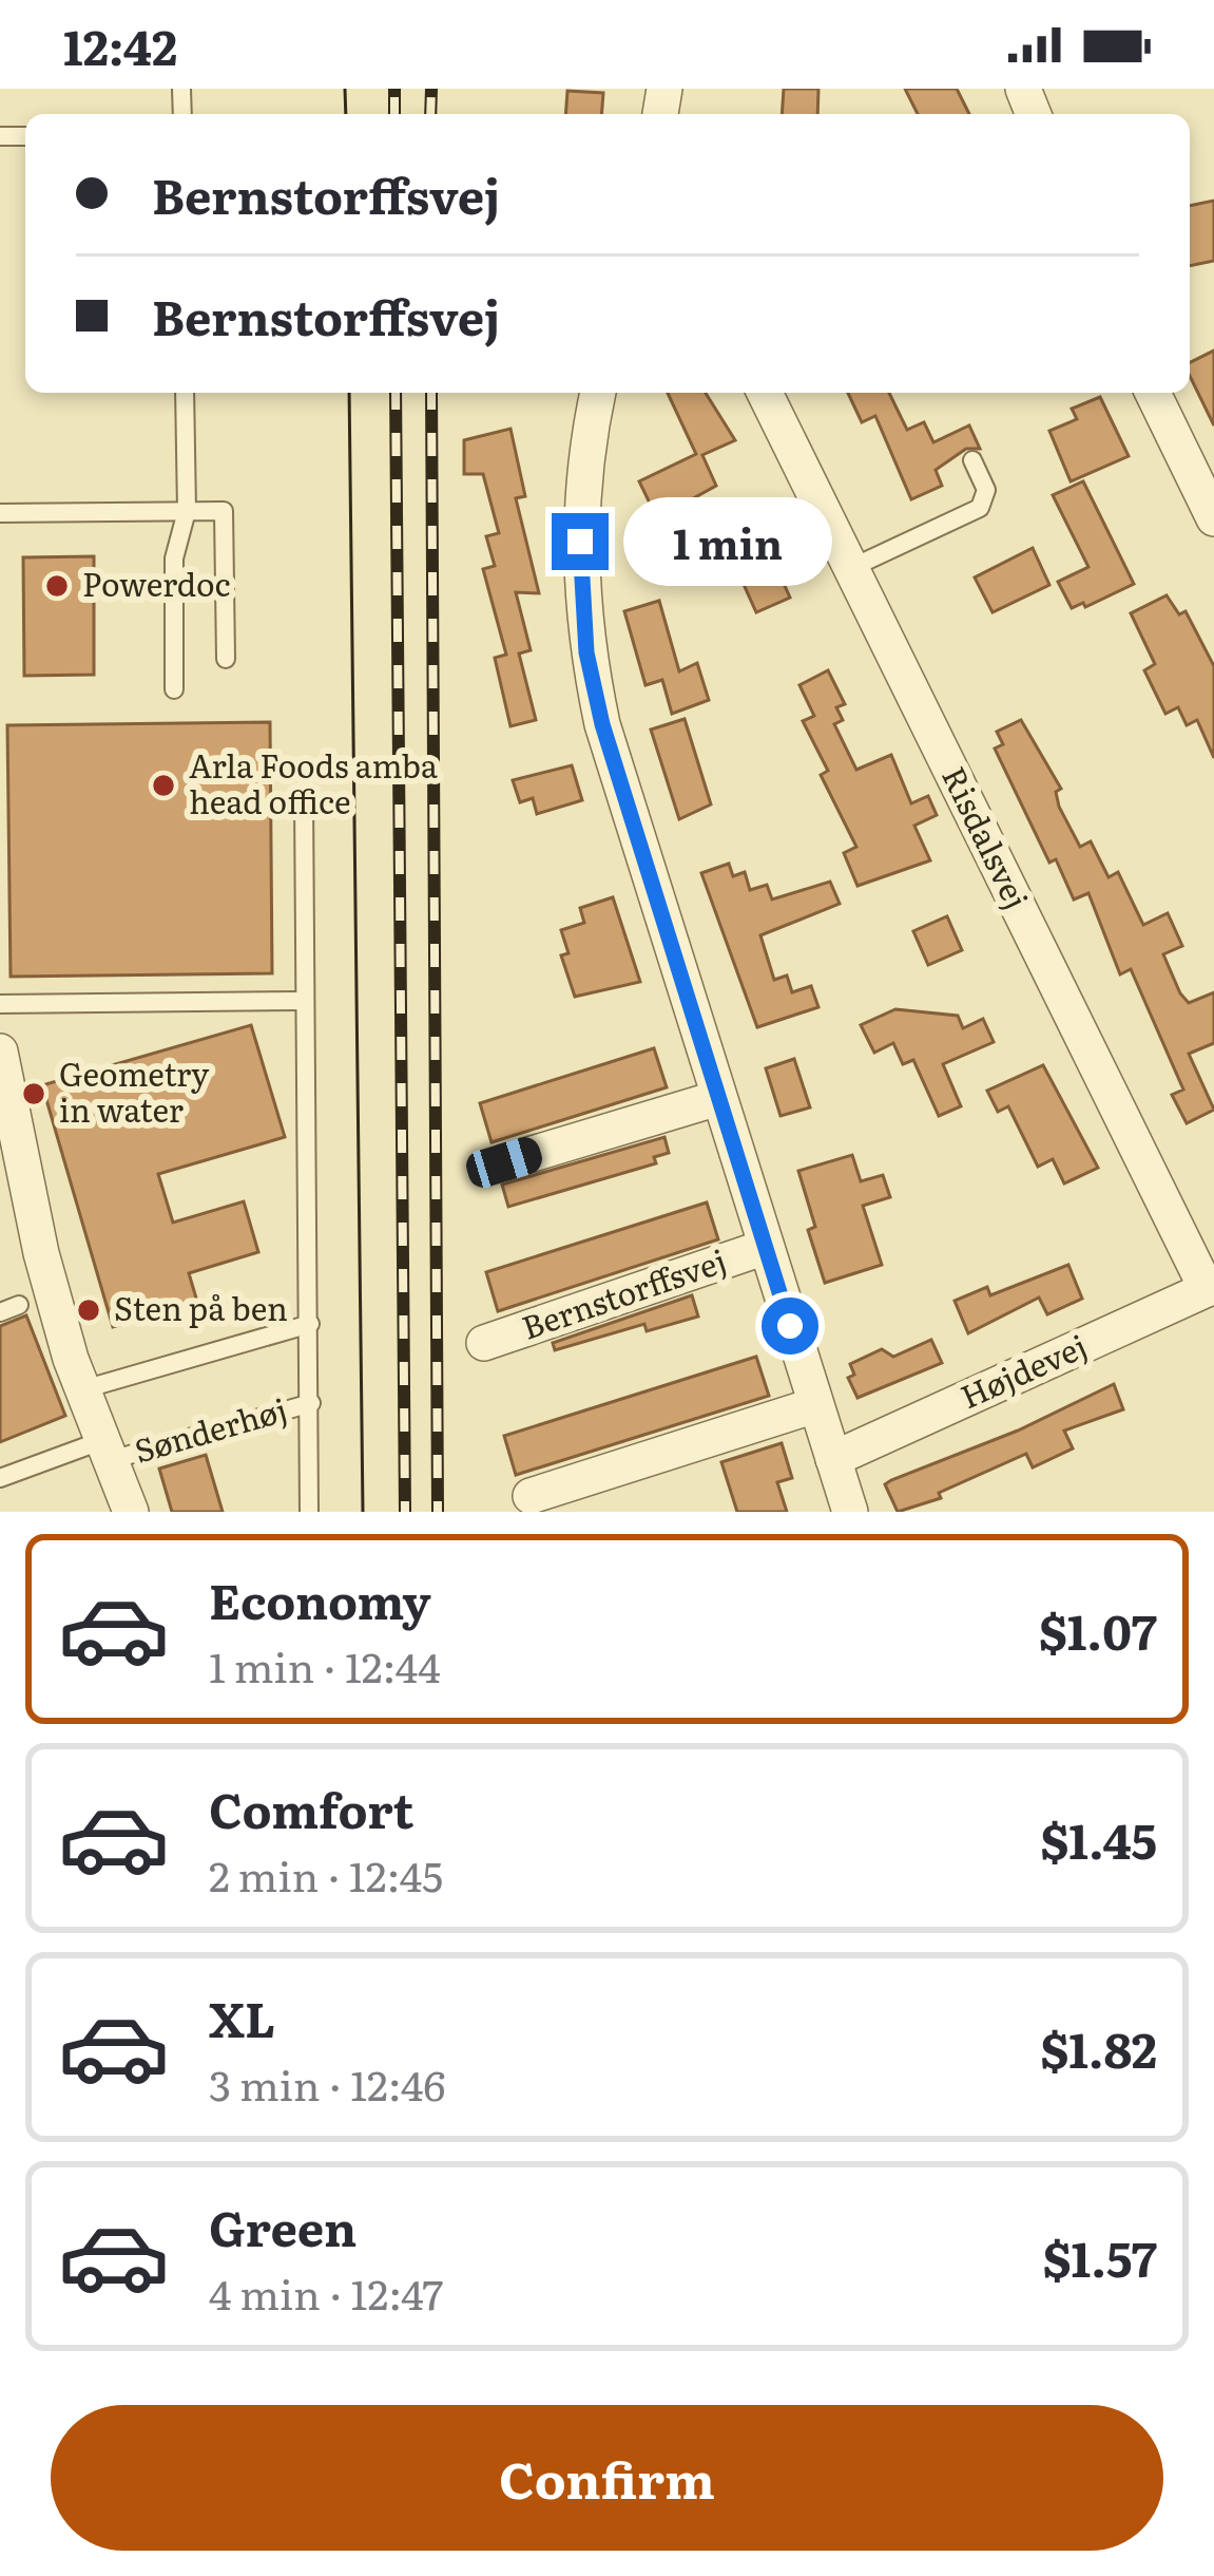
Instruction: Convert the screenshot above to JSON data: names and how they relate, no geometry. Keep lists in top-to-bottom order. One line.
{"streets":{"street":["Risdalsvej","Bernstorffsvej","Højdevej","Sønderhøj"]},"crossings":[["Risdalsvej","Højdevej"],["Bernstorffsvej","Højdevej"]],"places":["Powerdoc","Arla Foods amba head office","Geometry in water","Sten på ben"],"page":{"status":"12:42","banner":["Bernstorffsvej","Bernstorffsvej"],"bubble":"1 min","list":[{"name":"Economy","note":"1 min · 12:44","value":"$1.07"},{"name":"Comfort","note":"2 min · 12:45","value":"$1.45"},{"name":"XL","note":"3 min · 12:46","value":"$1.82"},{"name":"Green","note":"4 min · 12:47","value":"$1.57"}],"buttons":"Confirm"}}
